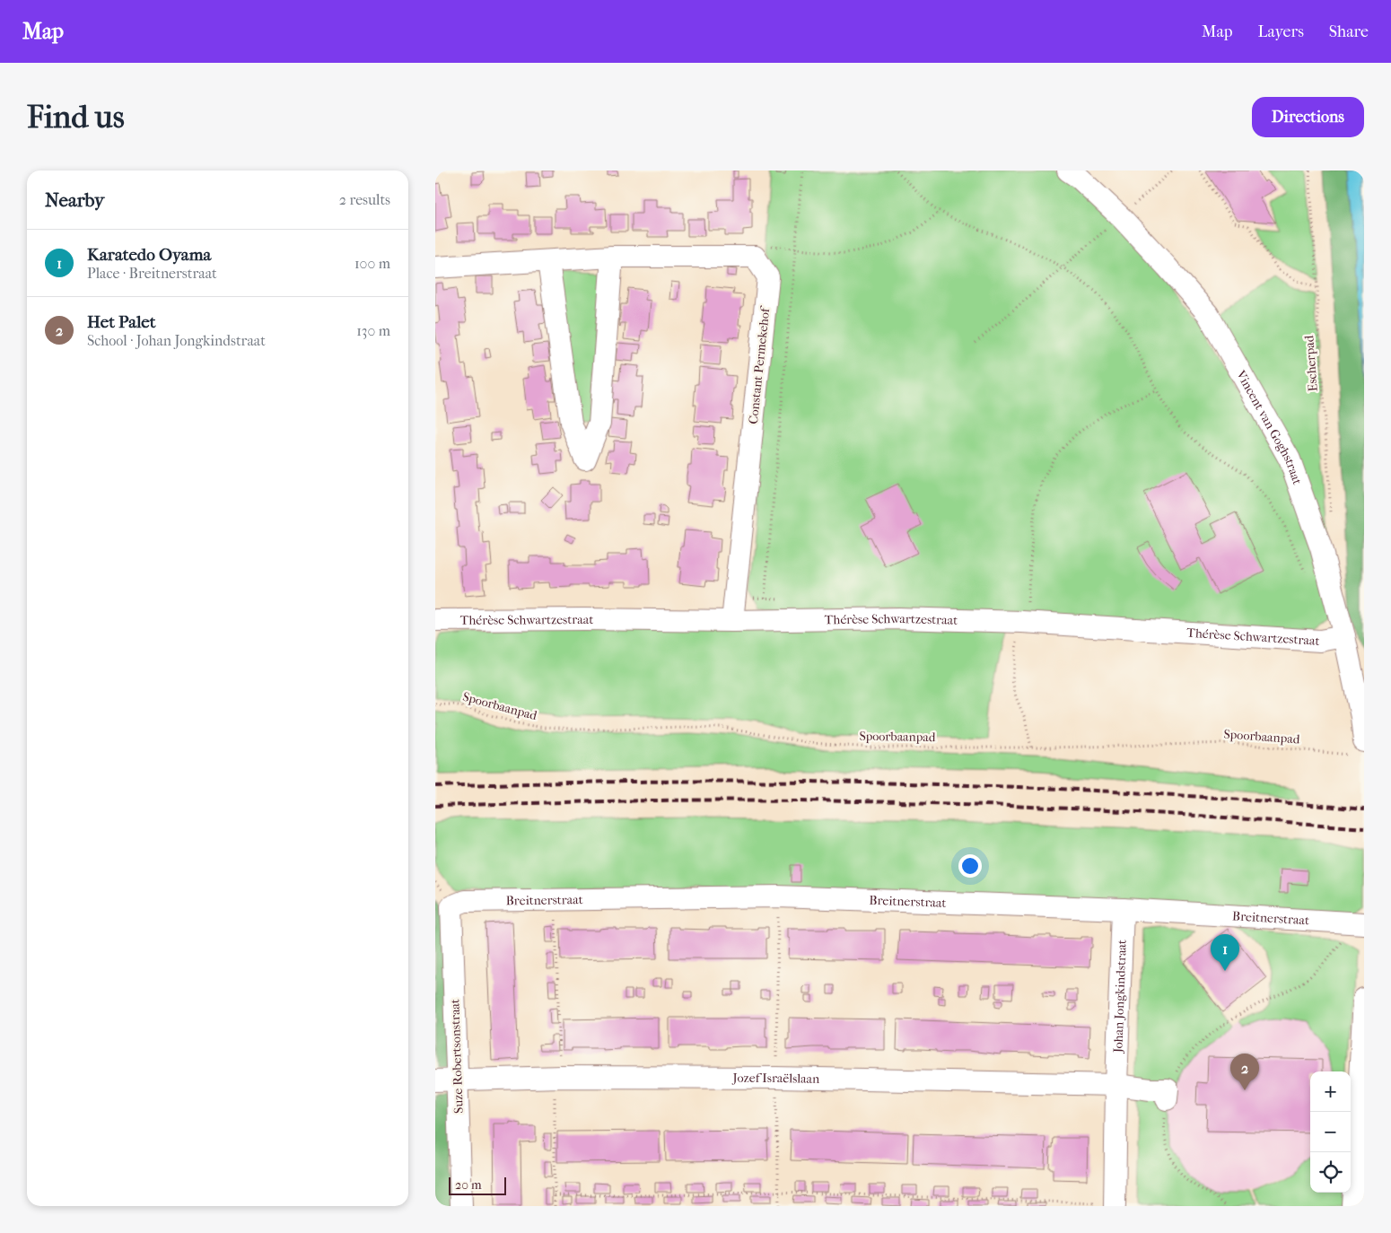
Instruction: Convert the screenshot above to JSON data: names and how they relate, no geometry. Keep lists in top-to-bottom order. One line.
{"streets":{"street":["Constant Permekehof","Vincent van Goghstraat","Thérèse Schwartzestraat","Breitnerstraat","Johan Jongkindstraat","Suze Robertsonstraat","Jozef Israëlslaan"],"path":["Escherpad","Spoorbaanpad"]},"crossings":[["Constant Permekehof","Thérèse Schwartzestraat"],["Vincent van Goghstraat","Thérèse Schwartzestraat"],["Vincent van Goghstraat","Spoorbaanpad"],["Breitnerstraat","Johan Jongkindstraat"],["Breitnerstraat","Suze Robertsonstraat"],["Johan Jongkindstraat","Jozef Israëlslaan"],["Suze Robertsonstraat","Jozef Israëlslaan"]],"scale_bar":"20 m","page":{"header":"Map","nav":["Map","Layers","Share"],"buttons":"Directions","title":"Find us","heading":["Nearby","2 results"],"list":[{"mark":"1","name":"Karatedo Oyama","note":"Place · Breitnerstraat","value":"100 m"},{"mark":"2","name":"Het Palet","note":"School · Johan Jongkindstraat","value":"130 m"}],"pins":["1","2"],"map_buttons":["+","−"],"scale":"20 m"}}
